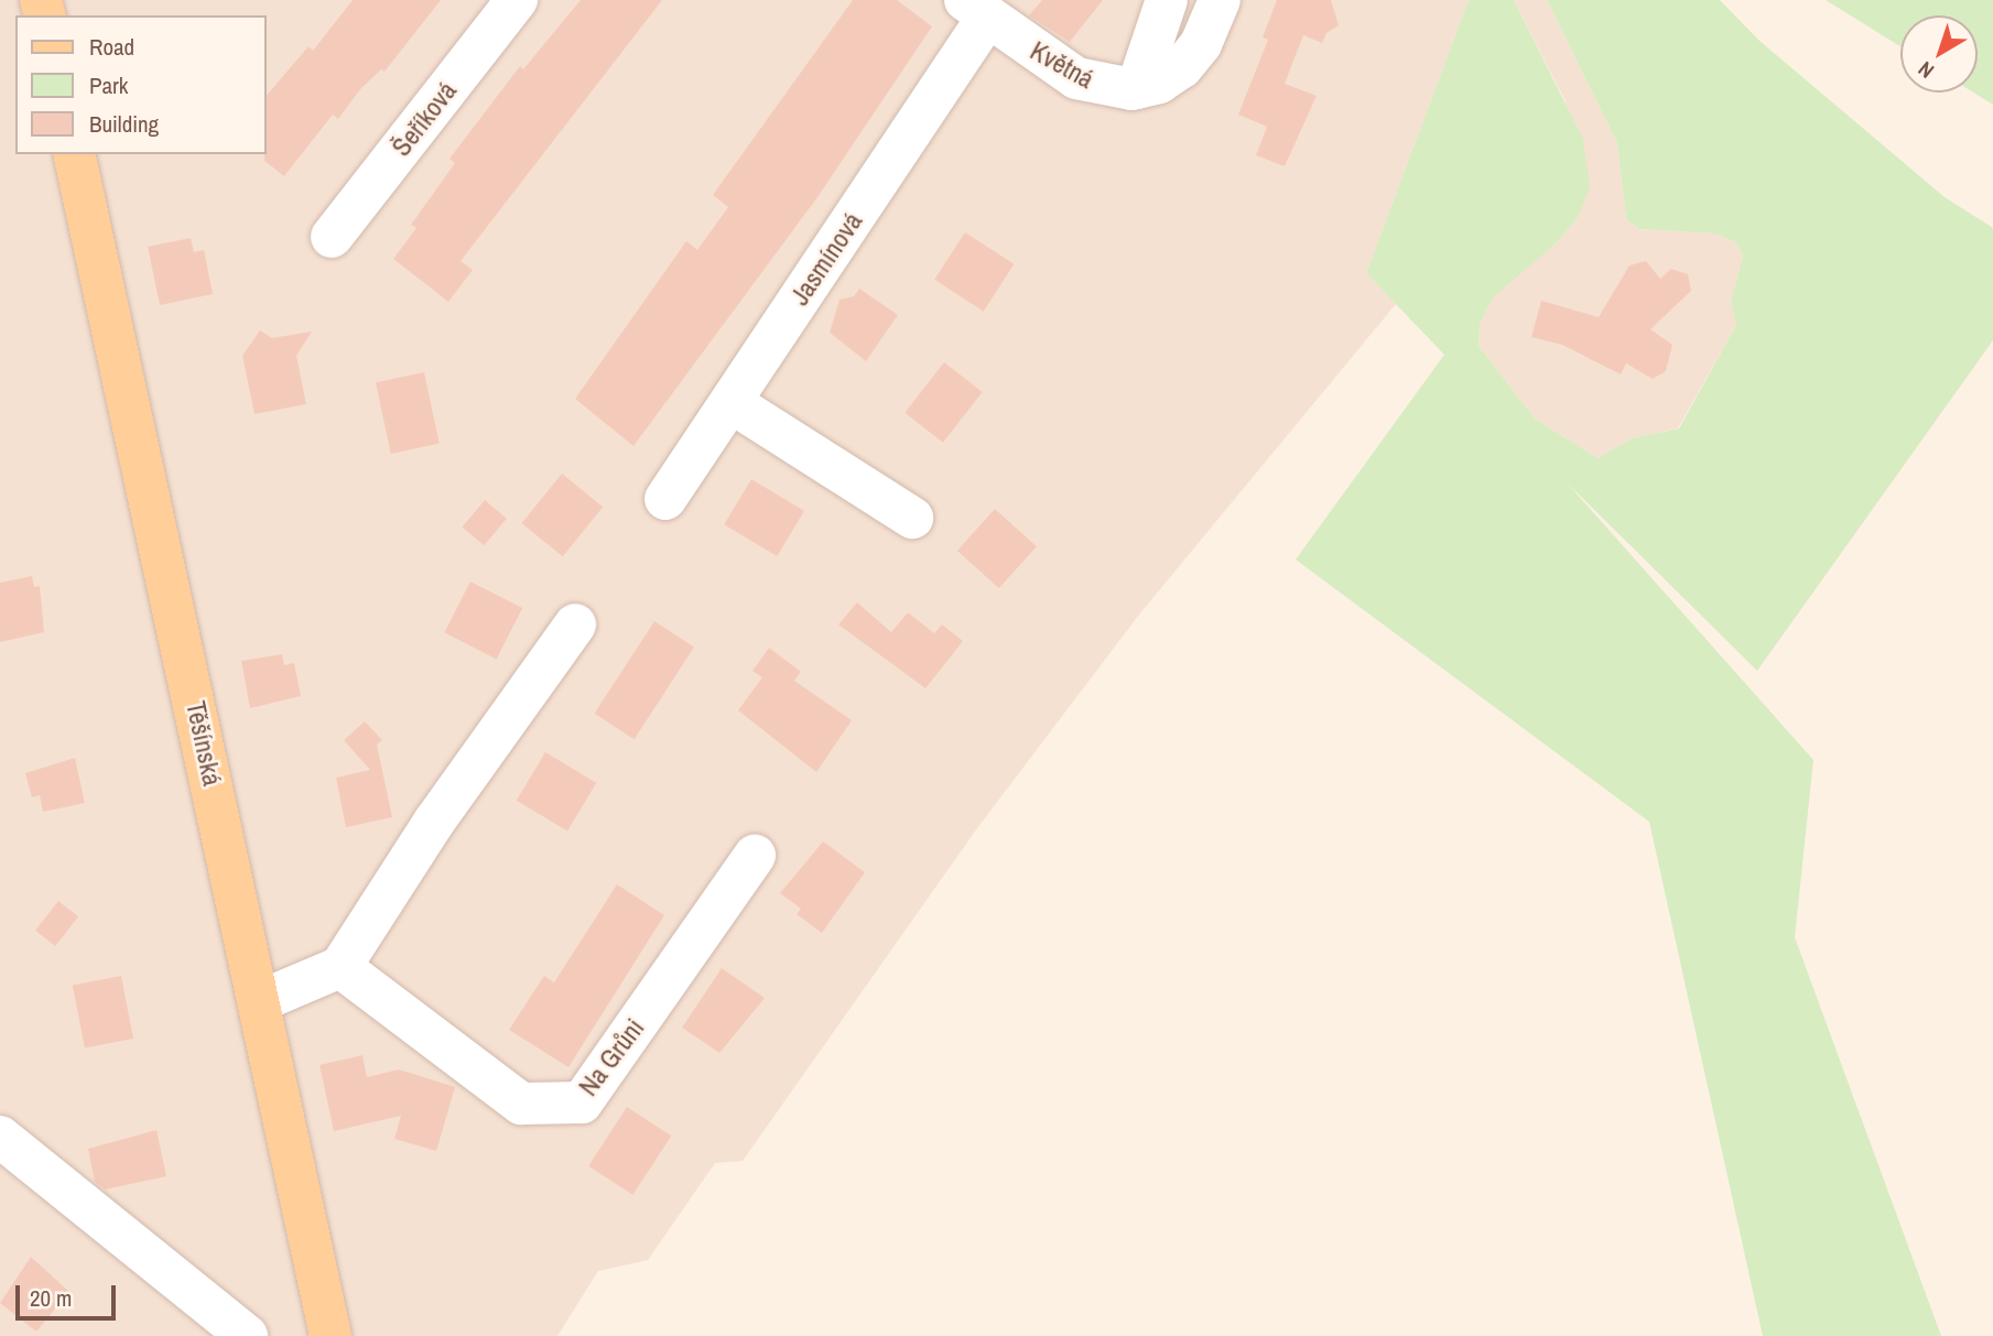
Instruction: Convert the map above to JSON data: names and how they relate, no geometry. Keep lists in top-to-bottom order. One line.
{"streets":{"main road":["Těšínská"],"street":["Květná","Šeříková","Jasmínová","Na Grůni"]},"crossings":[["Květná","Jasmínová"]],"legend":["Road","Park","Building"],"scale_bar":"20 m","north":"bottom left"}
